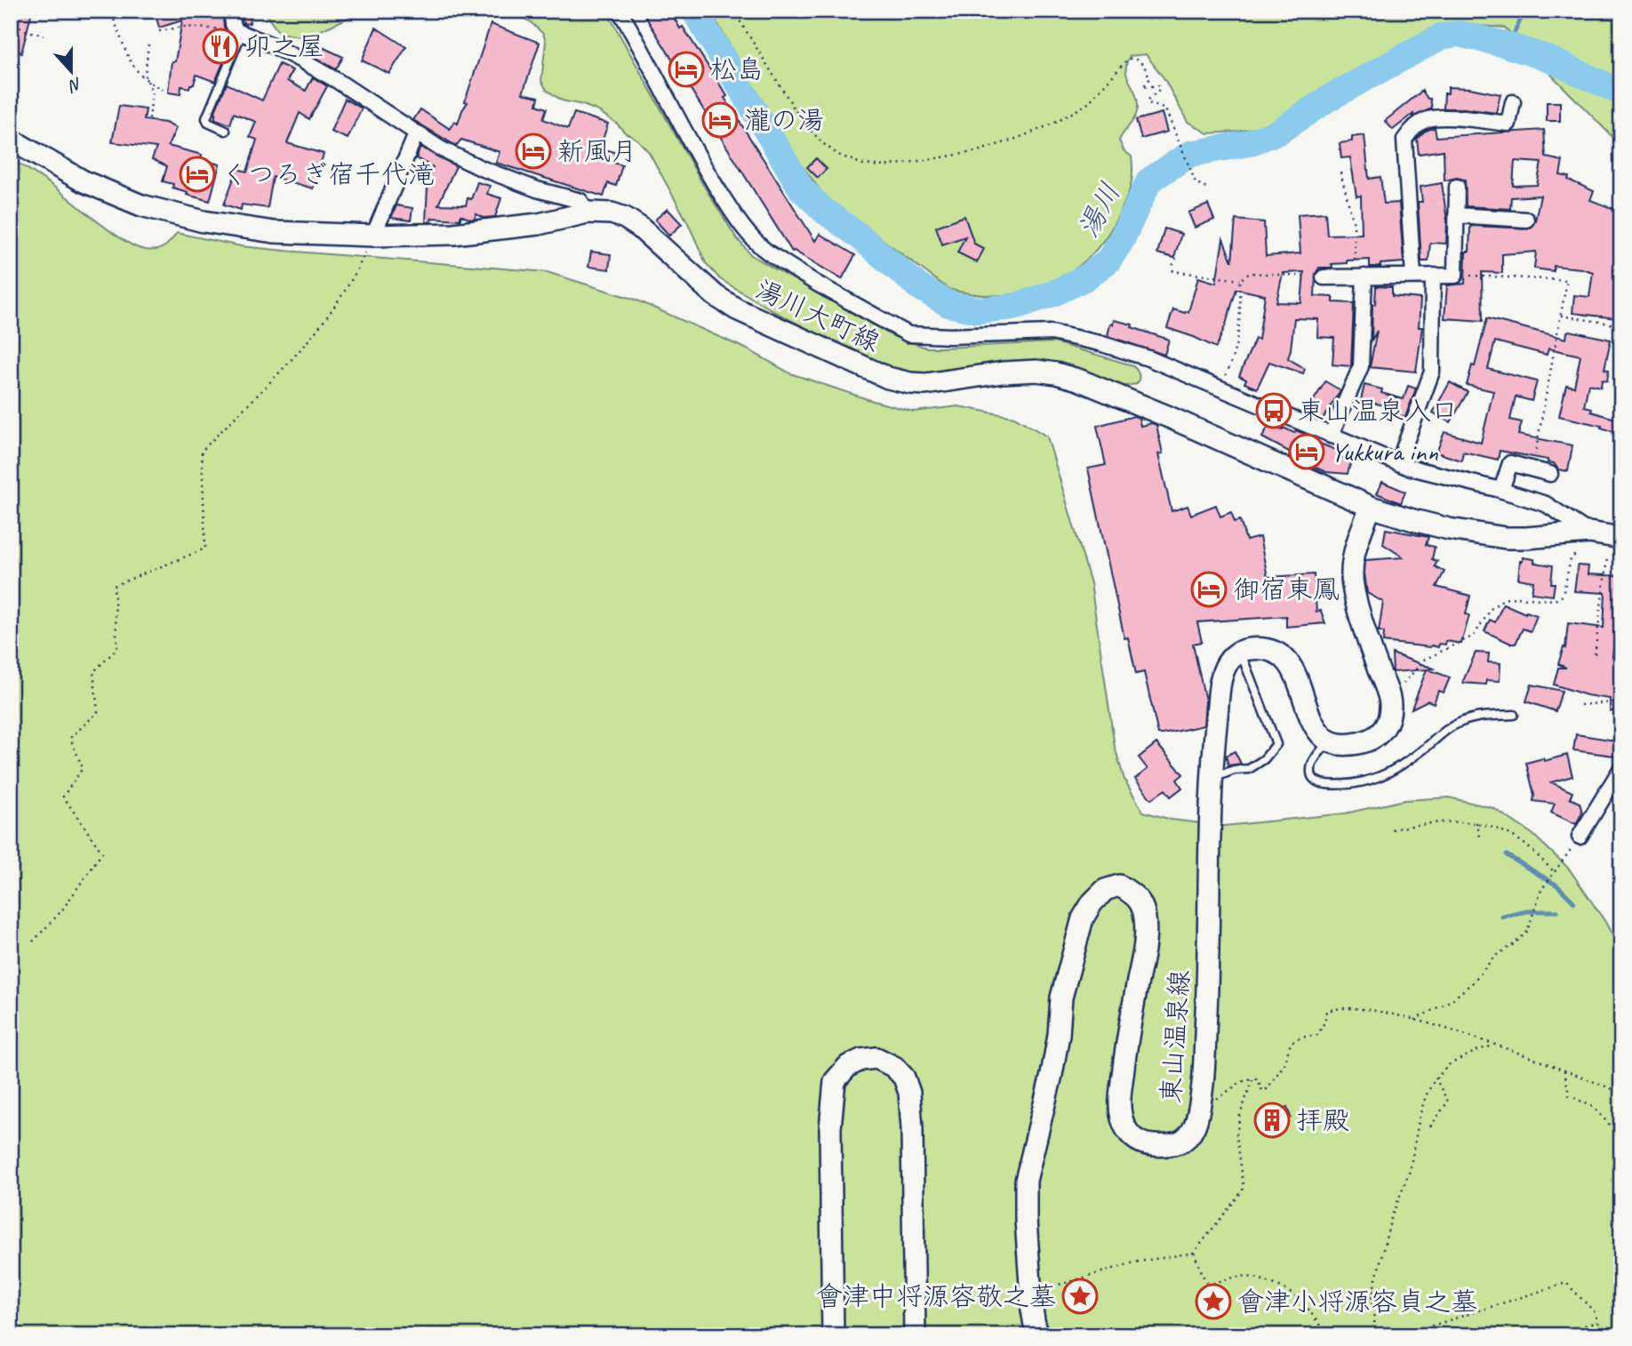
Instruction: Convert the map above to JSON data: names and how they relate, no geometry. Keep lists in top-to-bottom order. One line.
{"streets":{"main road":["湯川大町線","東山温泉線"]},"water":["湯川"],"places":{"restaurant":["卯之屋"],"hotel":["松島","瀧の湯","新風月","くつろぎ宿千代滝","Yukkura inn","御宿東鳳"],"bus stop":["東山温泉入口"],"building":["拝殿"],"place":["會津中将源容敬之墓","會津小将源容貞之墓"]},"north":"bottom"}
